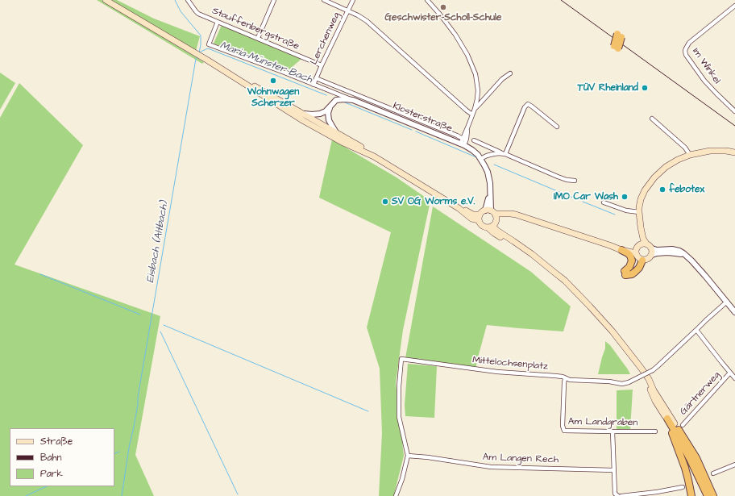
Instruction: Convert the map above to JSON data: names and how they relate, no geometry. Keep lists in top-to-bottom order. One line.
{"streets":{"main road":["Klosterstraße"],"street":["Stauffenbergstraße","Lerchenweg","Im Winkel","Mittelochsenplatz","Gärtnerweg","Am Landgraben","Am Langen Rech"]},"crossings":[["Stauffenbergstraße","Lerchenweg"],["Stauffenbergstraße","Klosterstraße"],["Lerchenweg","Klosterstraße"],["Mittelochsenplatz","Am Landgraben"],["Mittelochsenplatz","Am Langen Rech"]],"water":["Maria-Münster-Bach","Eisbach (Altbach)"],"places":["Geschwister-Scholl-Schule","Wohnwagen Scherzer","TÜV Rheinland","febotex","IMO Car Wash","SV OG Worms e.V."],"legend":["Straße","Bahn","Park"]}
